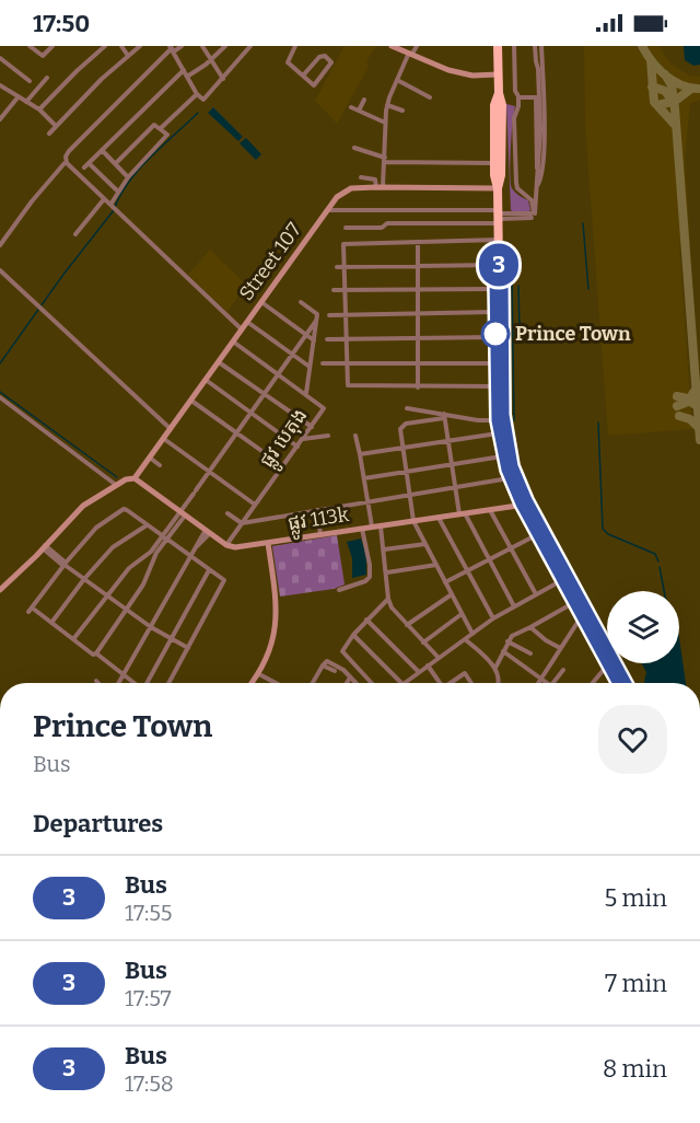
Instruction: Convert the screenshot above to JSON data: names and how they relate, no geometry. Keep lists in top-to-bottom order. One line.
{"streets":{"street":["Street 107","ផ្លូវ បេតុង","ផ្លូវ 113k"]},"crossings":[["Street 107","ផ្លូវ បេតុង"],["ផ្លូវ បេតុង","ផ្លូវ 113k"]],"places":["Prince Town"],"lines":["bus line 3"],"page":{"status":"17:50","on_map":"3","heading":[["Prince Town","Bus"],"Departures"],"list":[{"mark":"3","name":"Bus","note":"17:55","value":"5 min"},{"mark":"3","name":"Bus","note":"17:57","value":"7 min"},{"mark":"3","name":"Bus","note":"17:58","value":"8 min"}]}}
